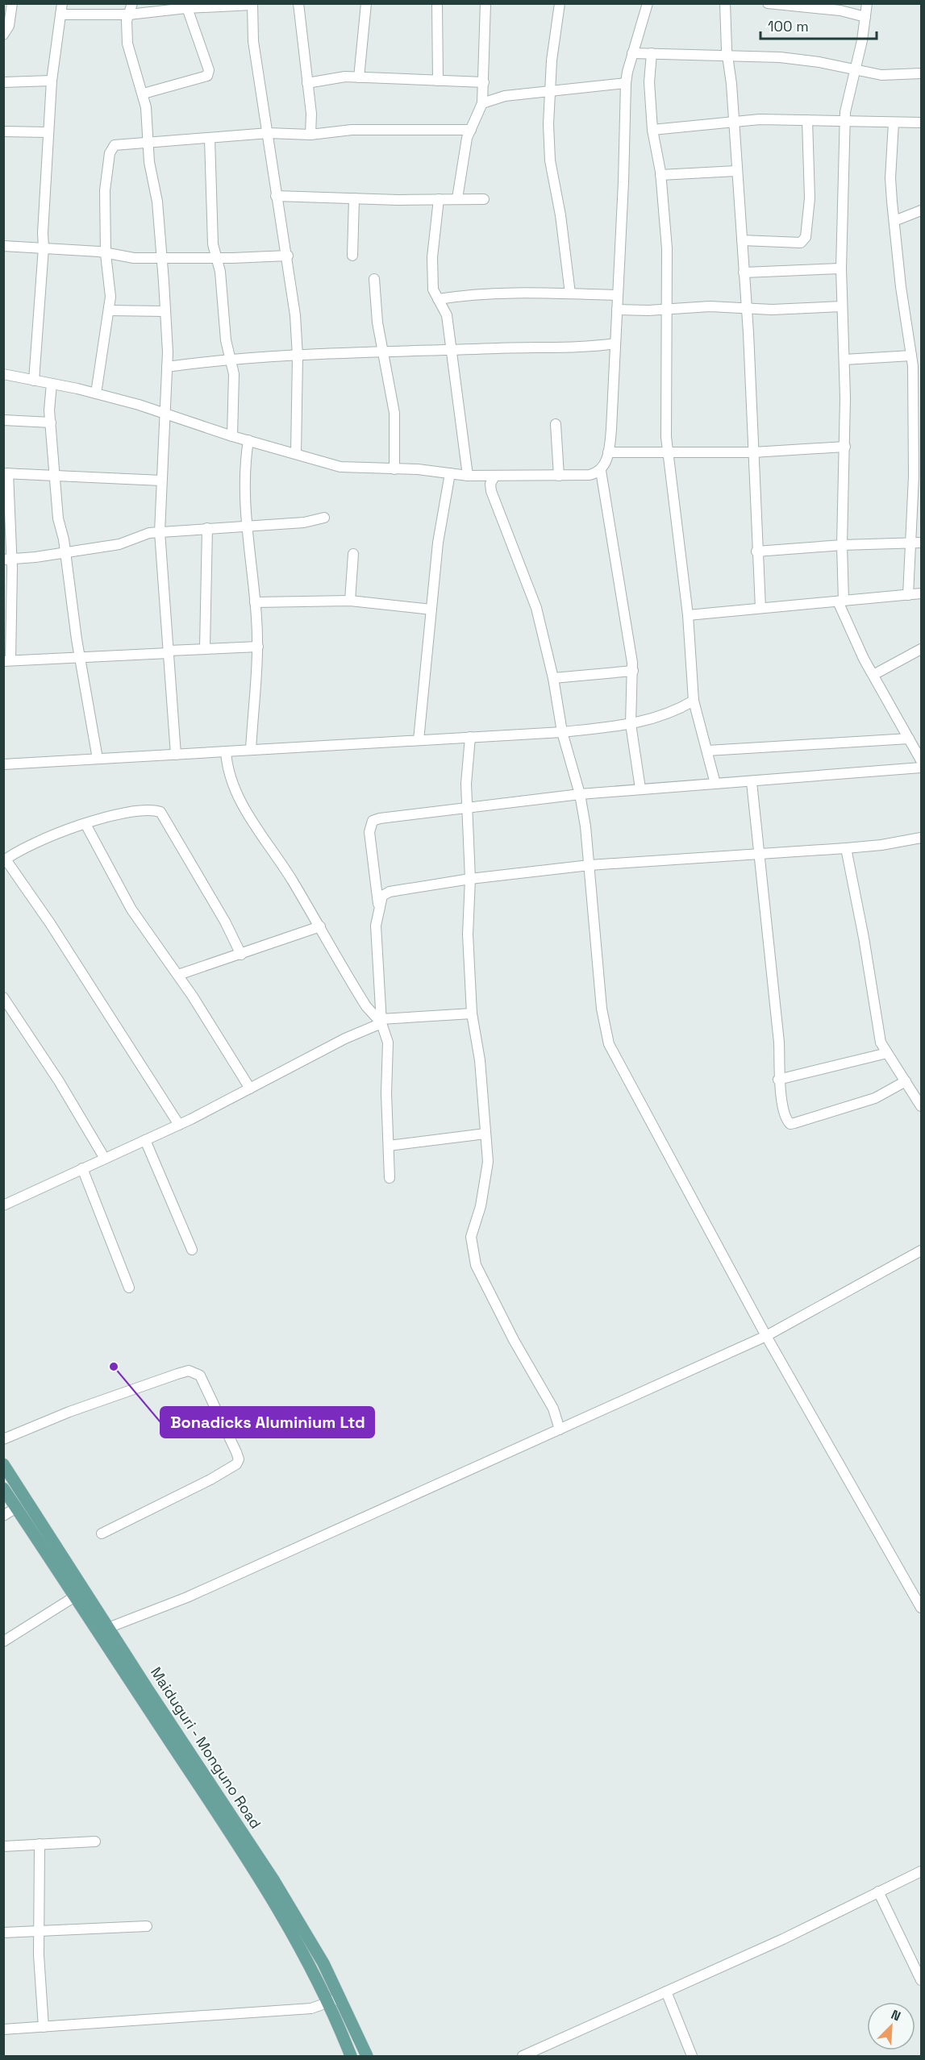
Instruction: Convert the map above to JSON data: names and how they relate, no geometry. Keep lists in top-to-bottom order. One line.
{"streets":{"main road":["Maiduguri - Monguno Road"]},"places":["Bonadicks Aluminium Ltd"],"scale_bar":"100 m","north":"top right"}
